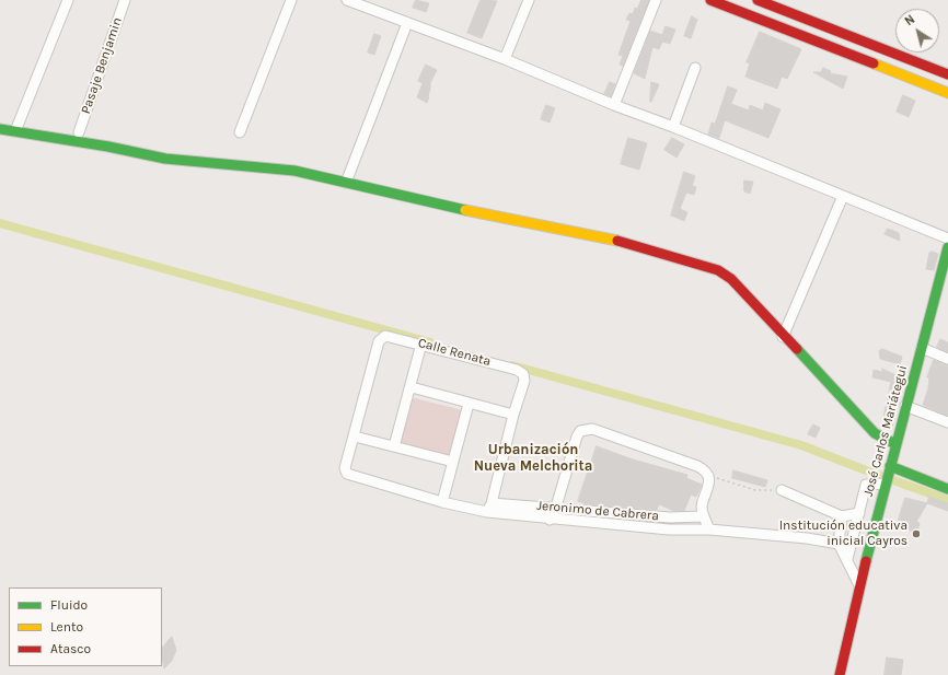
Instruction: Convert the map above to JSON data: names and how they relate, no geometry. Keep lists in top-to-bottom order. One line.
{"streets":{"street":["Pasaje Benjamin","Calle Renata","José Carlos Mariátegui","Jeronimo de Cabrera"]},"districts":["Urbanización Nueva Melchorita"],"places":["Institución educativa inicial Cayros"],"legend":["Fluido","Lento","Atasco"],"north":"top left"}
